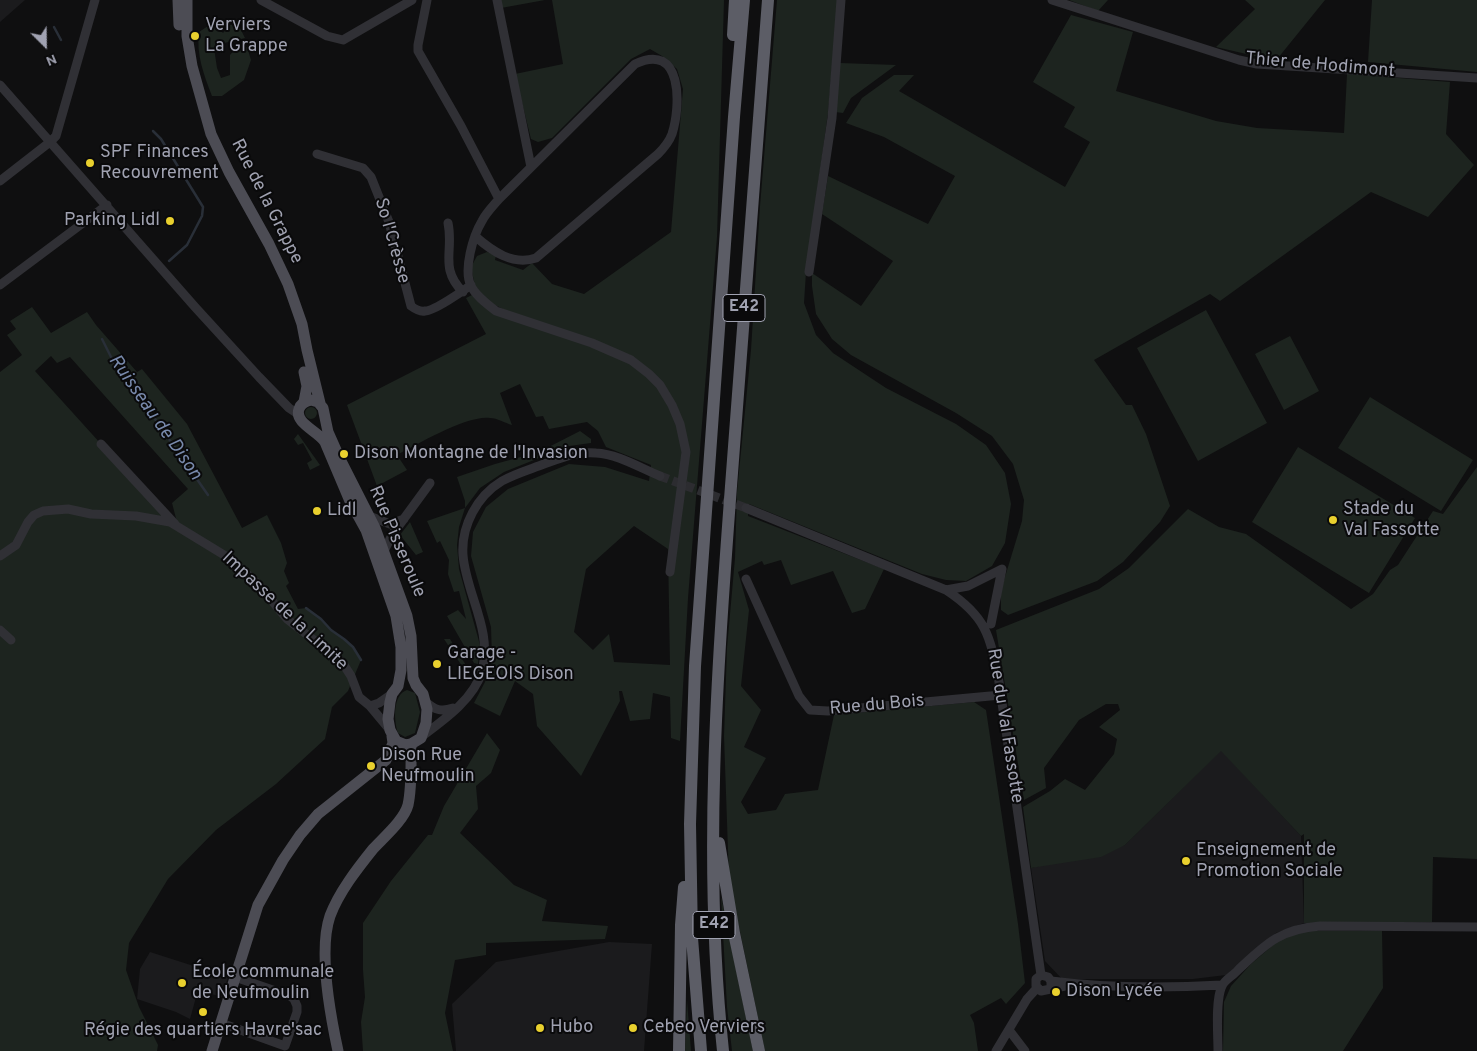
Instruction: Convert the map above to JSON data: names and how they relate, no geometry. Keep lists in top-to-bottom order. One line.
{"streets":{"highway":["E42"],"main road":["Rue de la Grappe","Rue Pisseroule"],"street":["Thier de Hodimont","So l'Crèsse","Impasse de la Limite","Rue du Bois","Rue du Val Fassotte"]},"crossings":[["Rue de la Grappe","Rue Pisseroule"],["Rue Pisseroule","Impasse de la Limite"],["Rue du Bois","Rue du Val Fassotte"]],"water":["Ruisseau de Dison"],"places":["Verviers La Grappe","SPF Finances Recouvrement","Parking Lidl","Dison Montagne de l'Invasion","Lidl","Stade du Val Fassotte","Garage - LIEGEOIS Dison","Dison Rue Neufmoulin","Enseignement de Promotion Sociale","École communale de Neufmoulin","Dison Lycée","Régie des quartiers Havre'sac","Hubo","Cebeo Verviers"],"north":"bottom right"}
